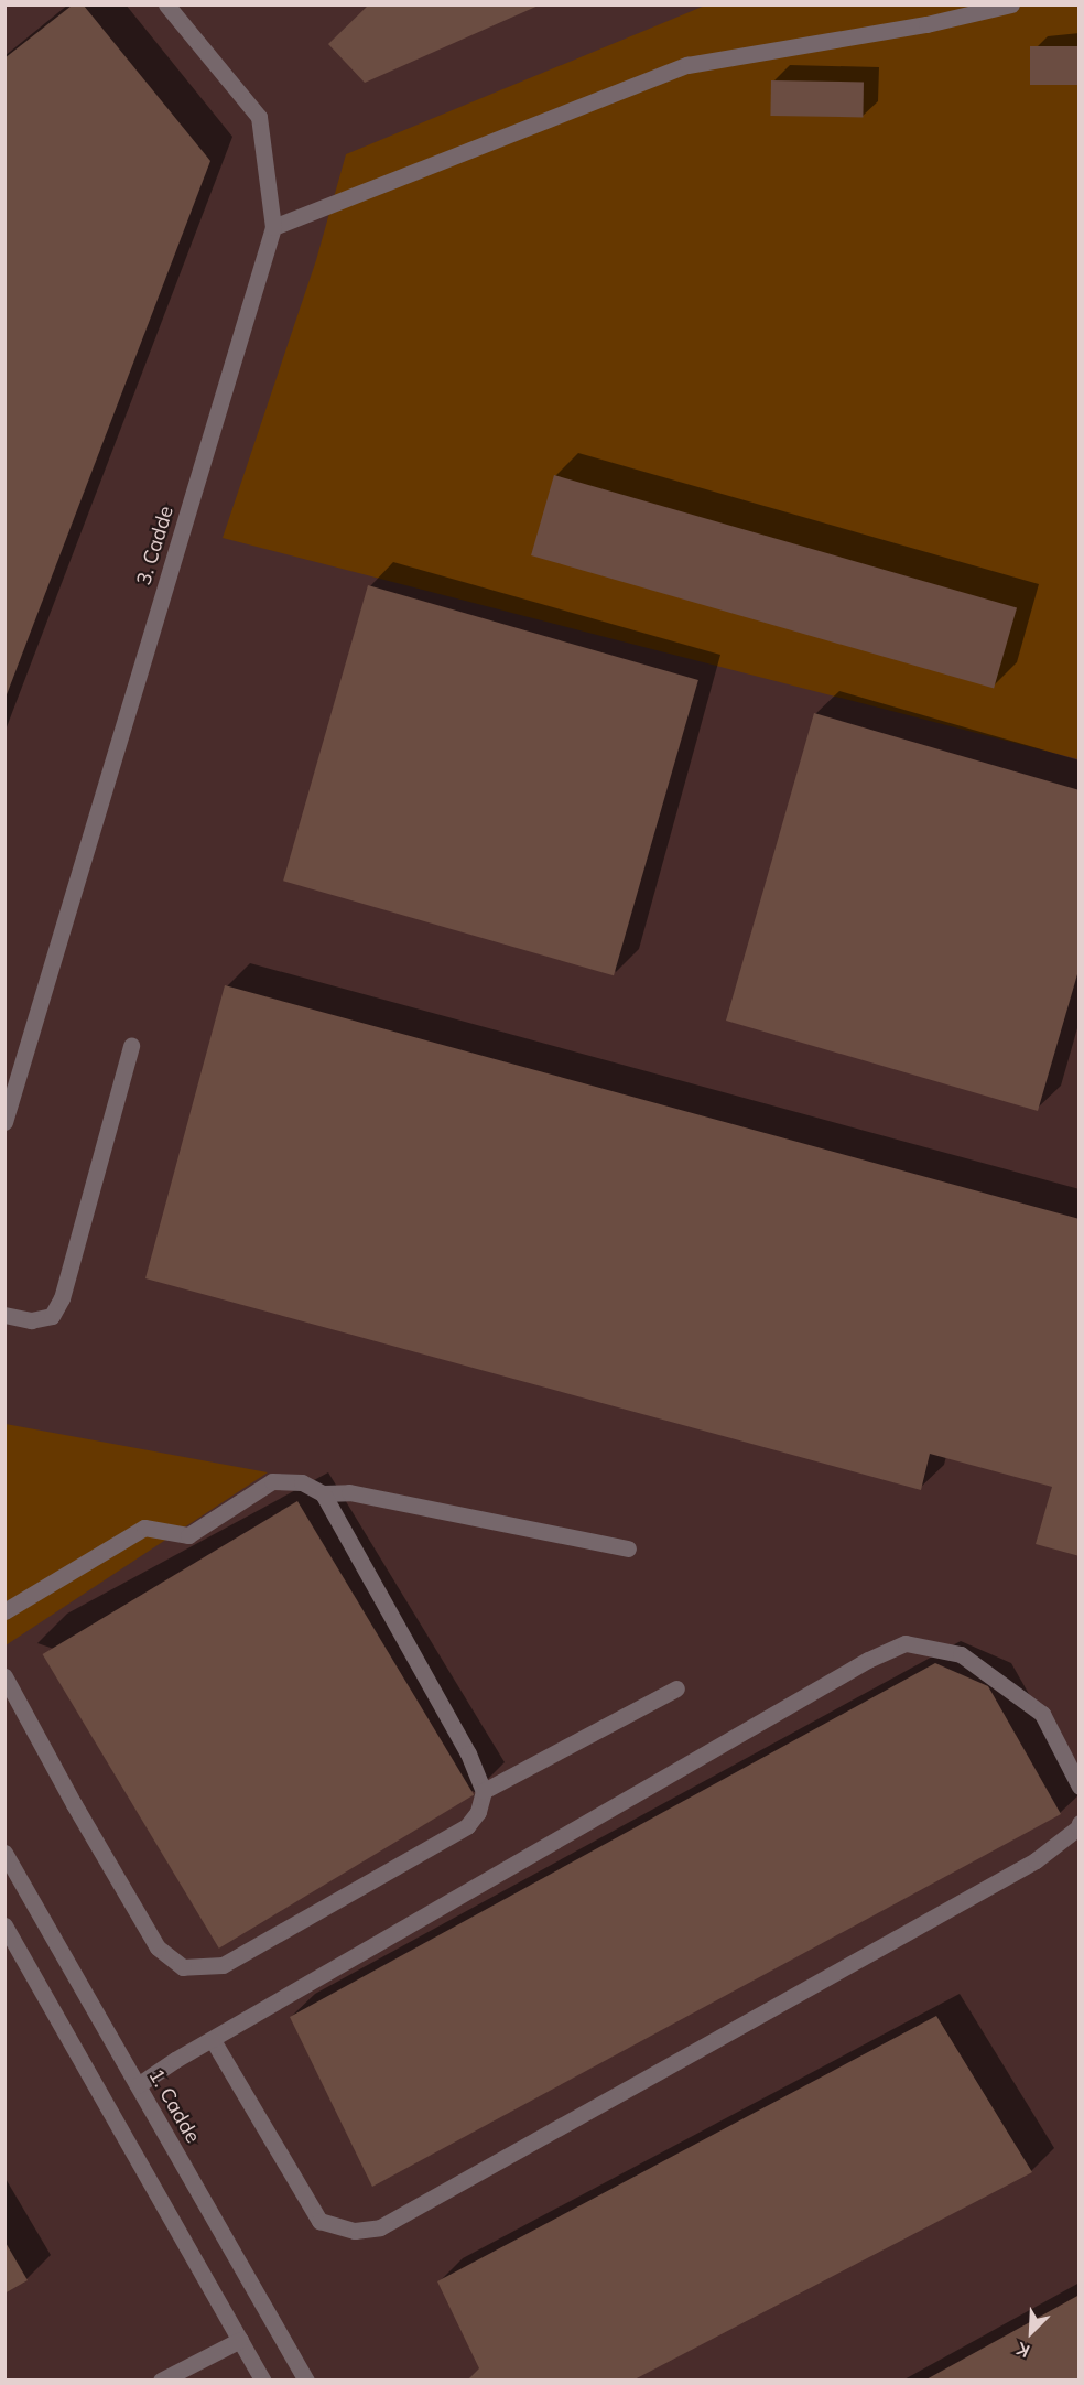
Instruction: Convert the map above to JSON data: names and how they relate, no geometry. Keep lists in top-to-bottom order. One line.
{"streets":{"street":["3. Cadde","1. Cadde"]},"north":"bottom left"}
